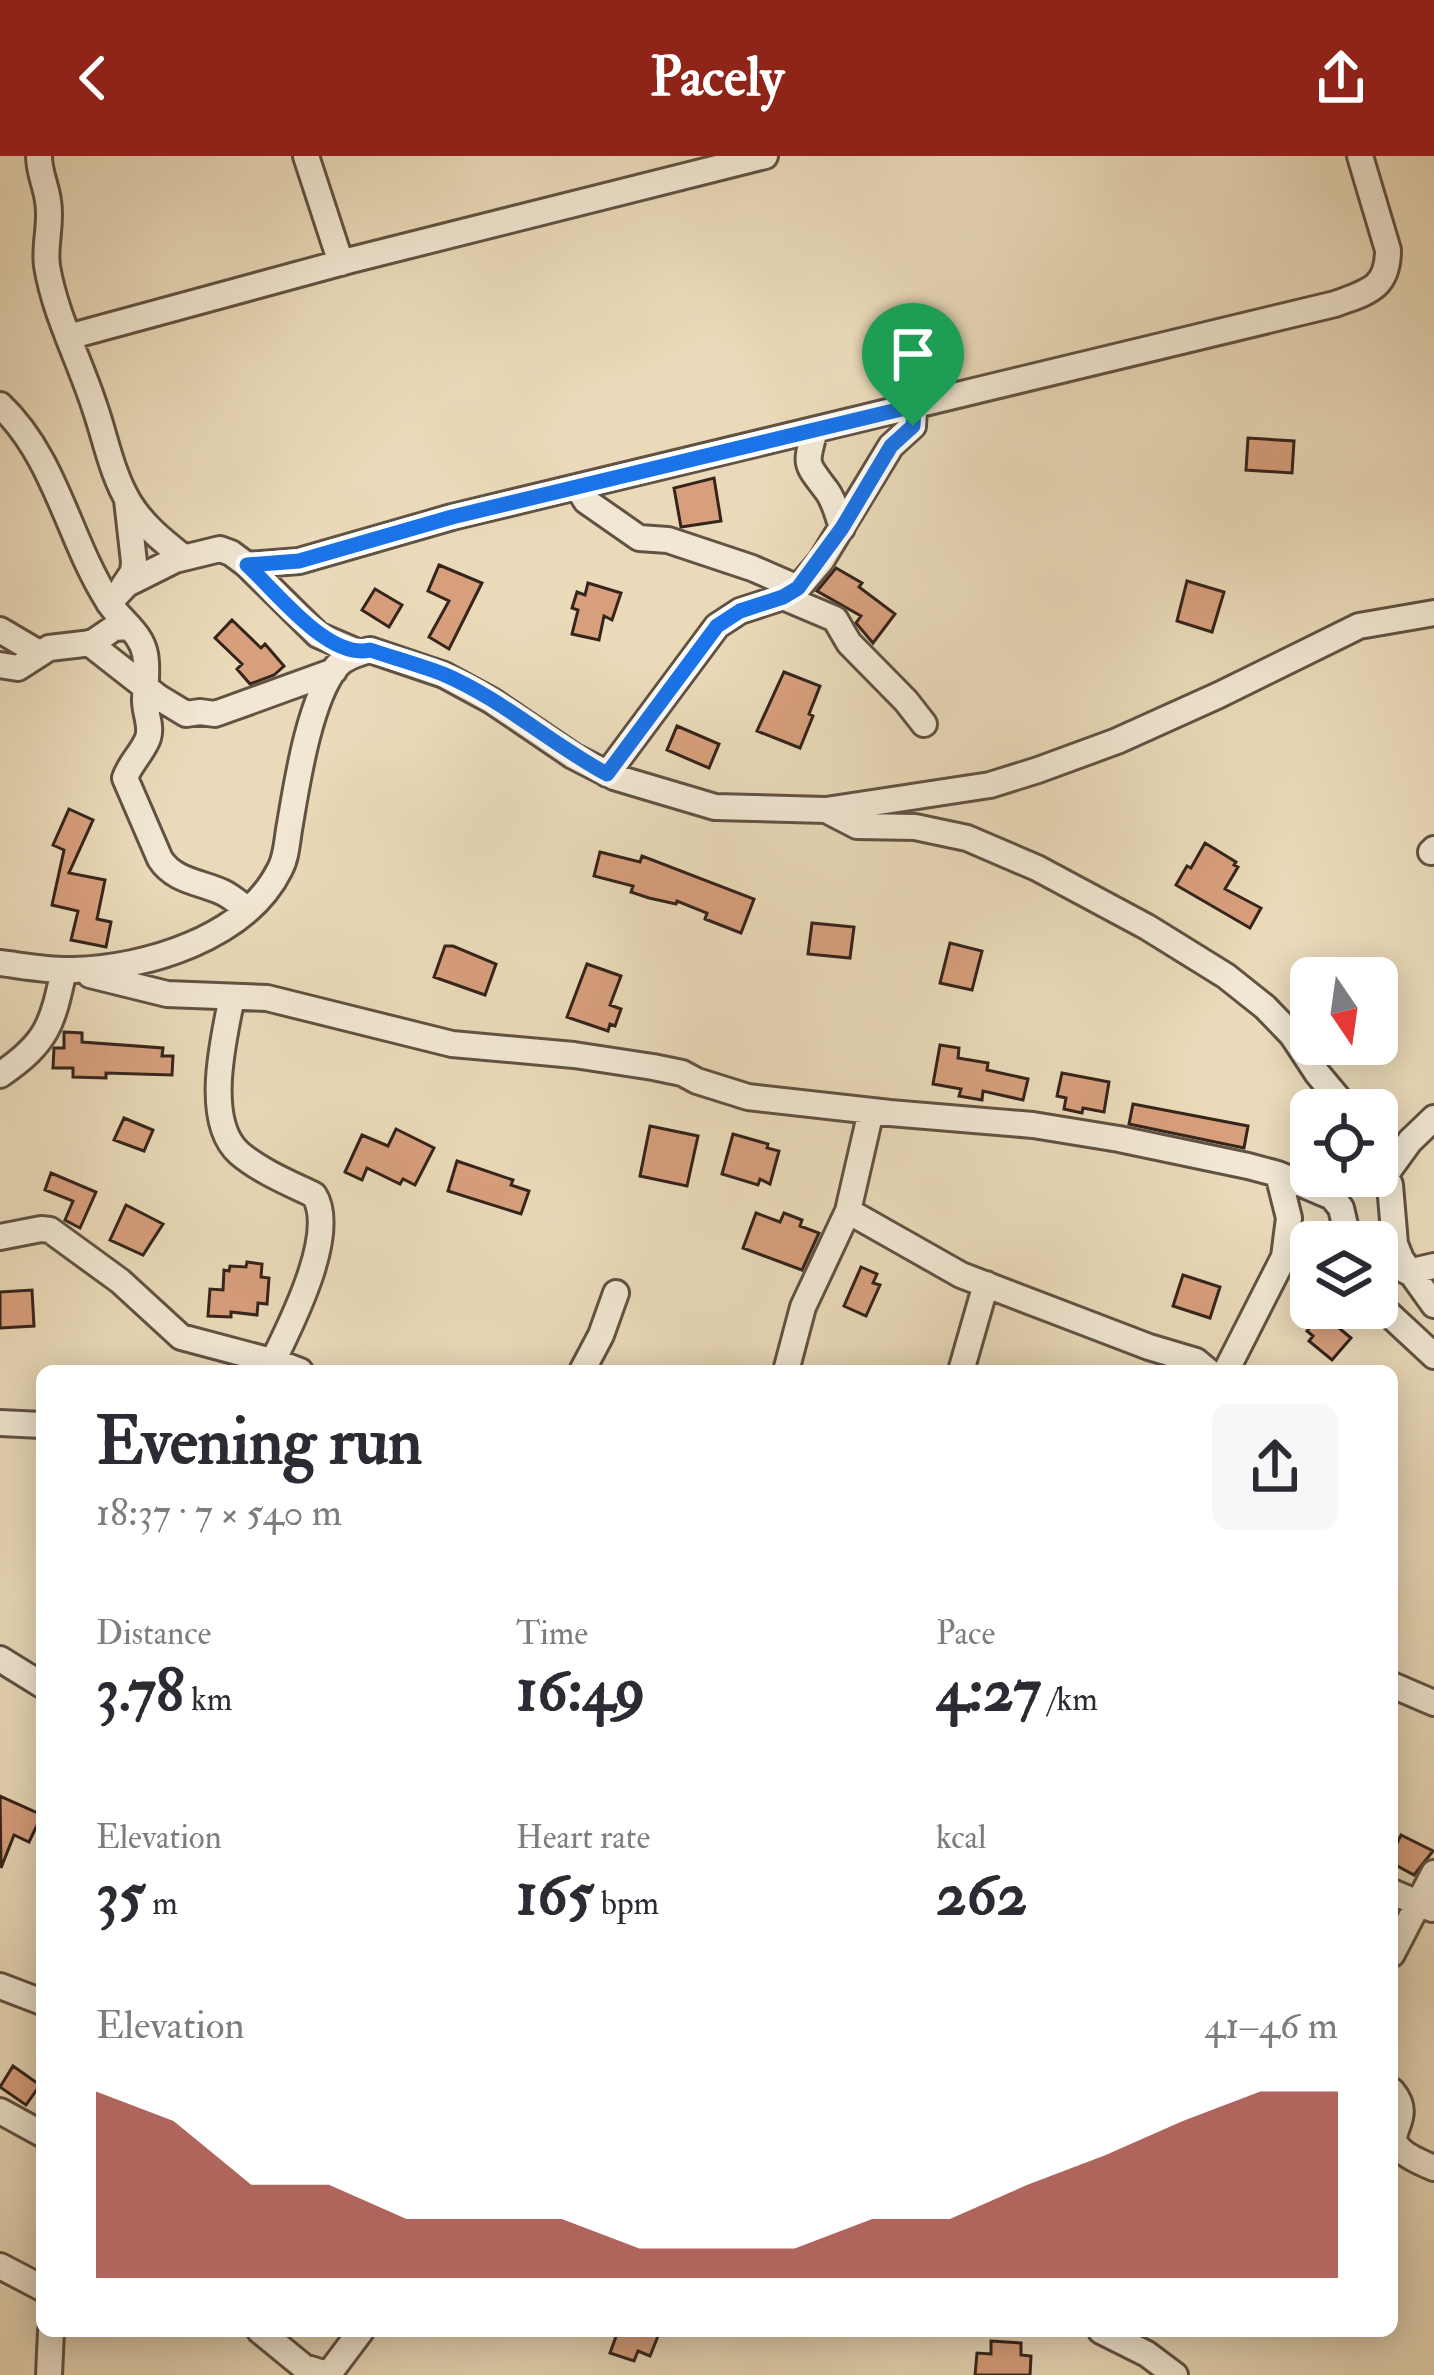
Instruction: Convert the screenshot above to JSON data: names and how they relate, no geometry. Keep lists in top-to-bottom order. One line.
{"north":"bottom","page":{"header":"Pacely","heading":["Evening run","18:37 · 7 × 540 m"],"stats":[["Distance","3.78 km"],["Time","16:49"],["Pace","4:27 /km"],["Elevation","35 m"],["Heart rate","165 bpm"],["kcal","262"]],"chart":["Elevation","41–46 m"]}}
